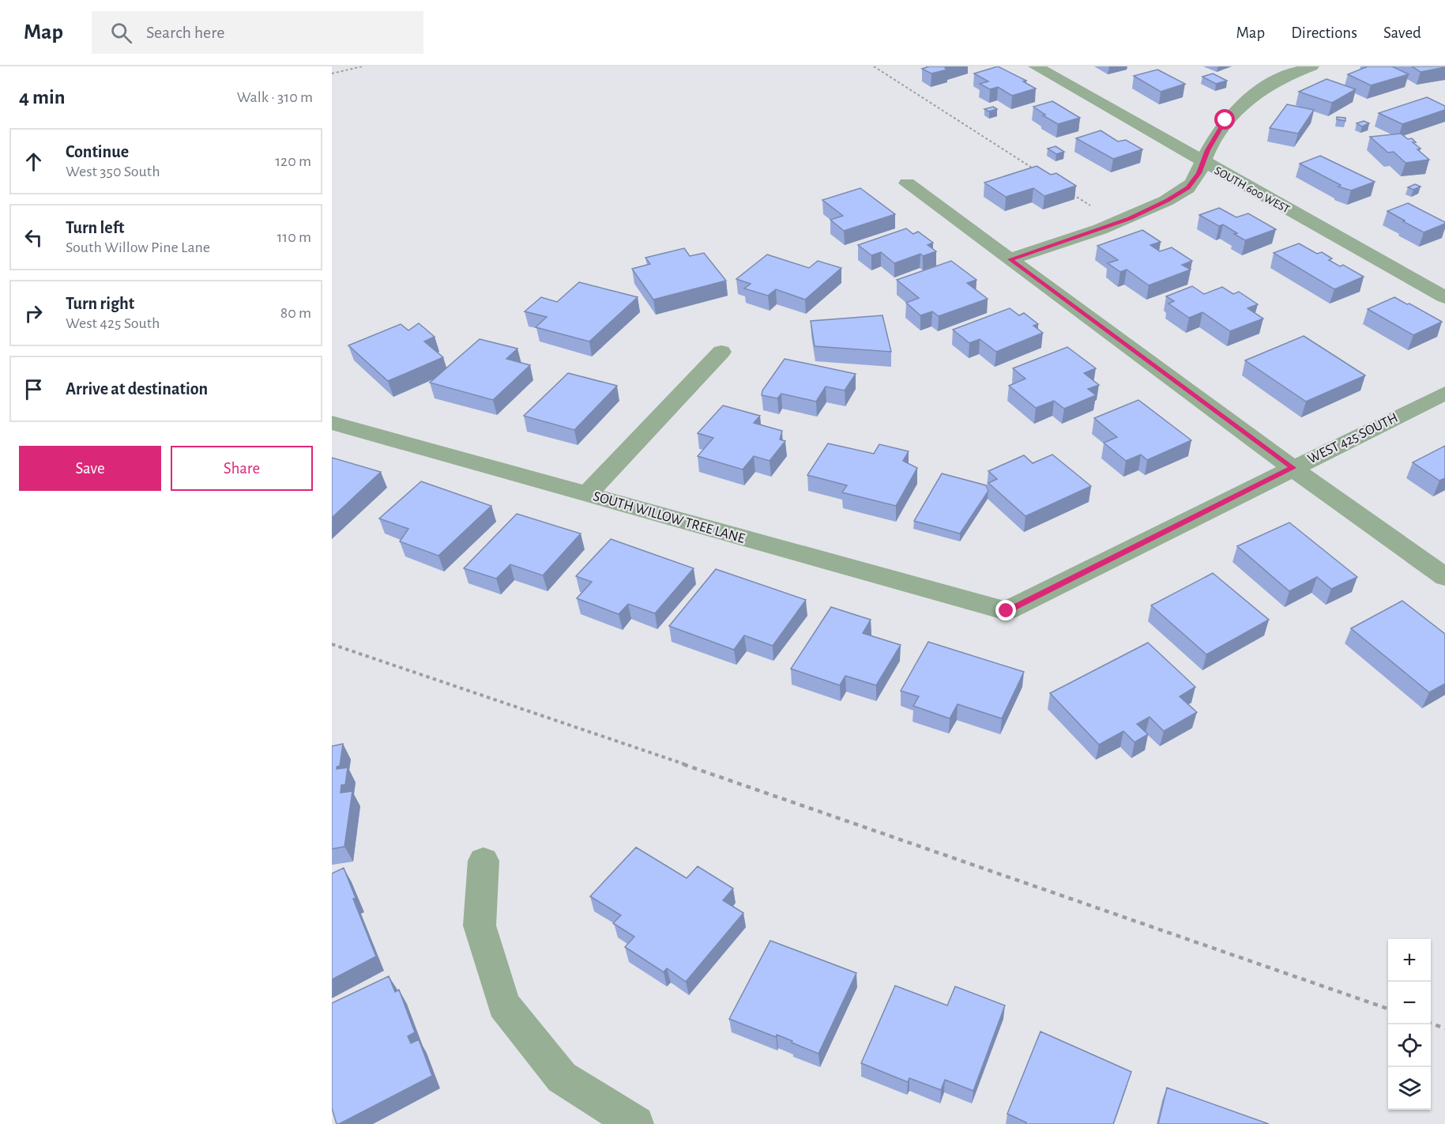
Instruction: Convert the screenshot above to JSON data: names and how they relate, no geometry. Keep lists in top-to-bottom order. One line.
{"streets":{"street":["SOUTH 600 WEST","WEST 425 SOUTH","SOUTH WILLOW TREE LANE"]},"crossings":[["WEST 425 SOUTH","SOUTH WILLOW TREE LANE"]],"page":{"header":"Map","search":"Search here","nav":["Map","Directions","Saved"],"heading":["4 min","Walk · 310 m"],"list":[["Continue","West 350 South","120 m"],["Turn left","South Willow Pine Lane","110 m"],["Turn right","West 425 South","80 m"],"Arrive at destination"],"buttons":["Save","Share"],"map_buttons":["+","−"]}}
